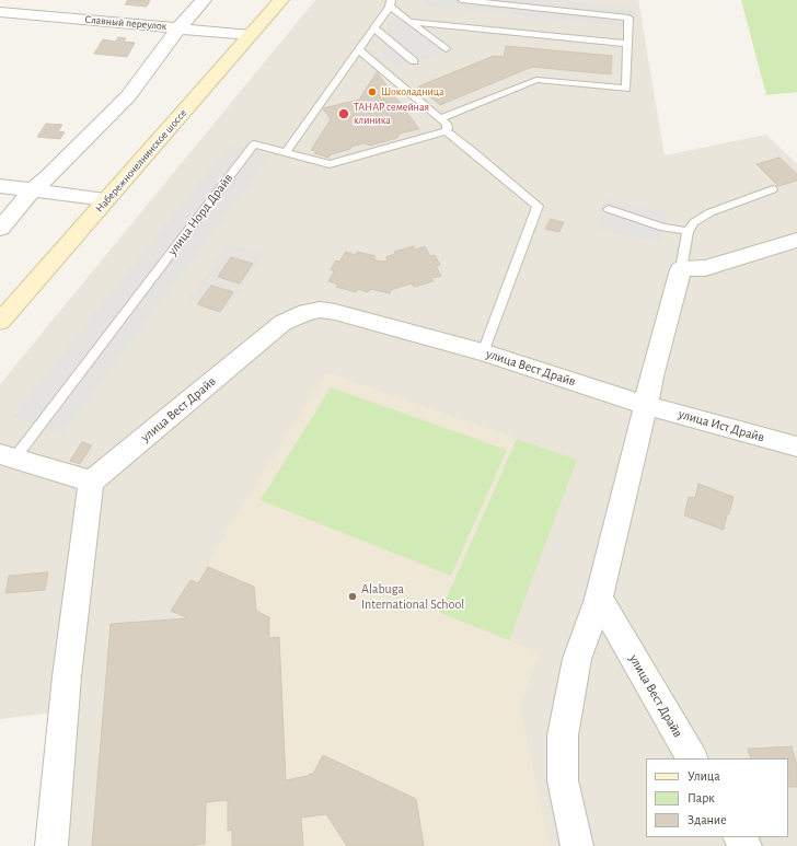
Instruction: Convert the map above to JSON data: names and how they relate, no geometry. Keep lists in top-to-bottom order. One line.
{"streets":{"main road":["Набережночелнинское шоссе"],"street":["Славный переулок","улица Вест Драйв","улица Ист Драйв"],"lane":["улица Норд Драйв"]},"crossings":[["Славный переулок","Набережночелнинское шоссе"],["улица Вест Драйв","улица Ист Драйв"]],"places":["Шоколадница","ТАНАР семейная клиника","Alabuga International School"],"legend":["Улица","Парк","Здание"]}
